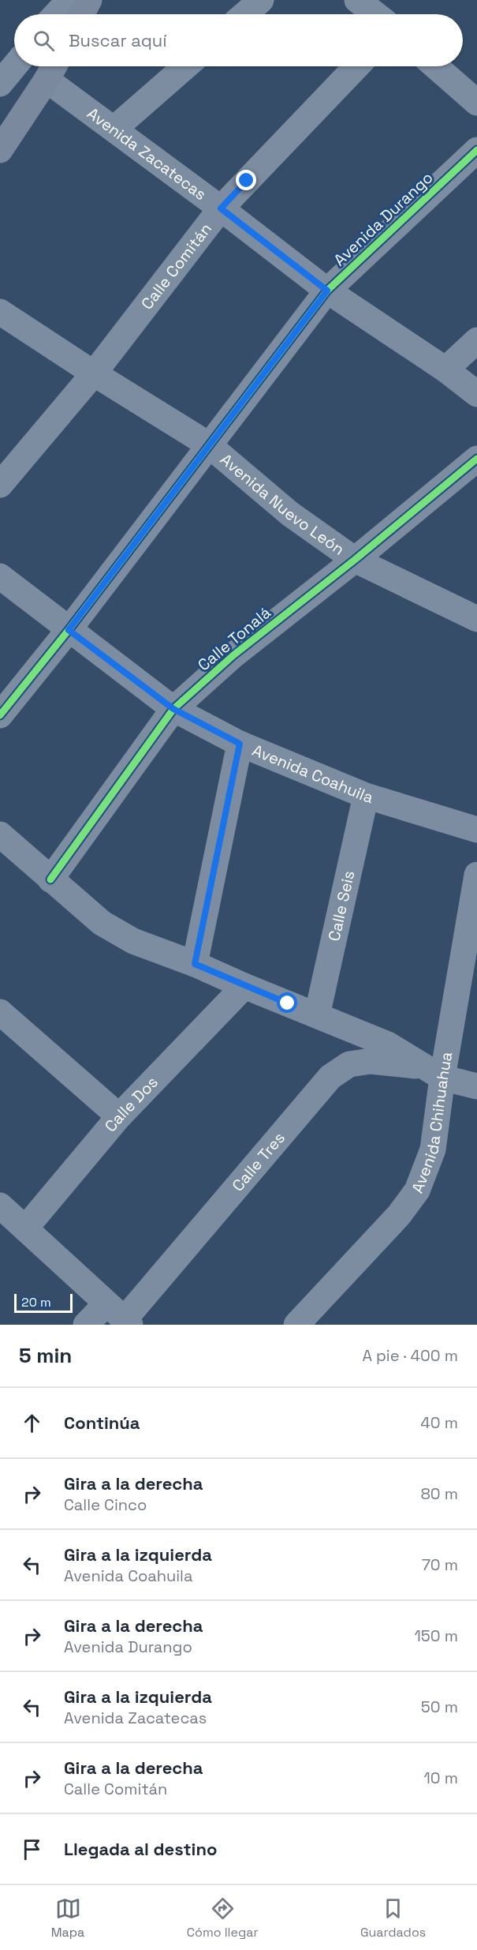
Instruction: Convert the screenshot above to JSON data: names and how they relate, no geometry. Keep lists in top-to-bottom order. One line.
{"streets":{"street":["Avenida Zacatecas","Avenida Durango","Calle Comitán","Avenida Nuevo León","Calle Tonalá","Avenida Coahuila","Calle Seis","Calle Dos","Avenida Chihuahua","Calle Tres"]},"crossings":[["Avenida Zacatecas","Avenida Durango"],["Avenida Zacatecas","Calle Comitán"],["Avenida Durango","Avenida Nuevo León"],["Avenida Durango","Avenida Coahuila"],["Calle Comitán","Avenida Nuevo León"],["Avenida Nuevo León","Calle Tonalá"],["Calle Tonalá","Avenida Coahuila"],["Avenida Coahuila","Calle Seis"],["Avenida Chihuahua","Calle Tres"]],"scale_bar":"20 m","page":{"search":"Buscar aquí","scale":"20 m","heading":["5 min","A pie · 400 m"],"list":[["Continúa","40 m"],["Gira a la derecha","Calle Cinco","80 m"],["Gira a la izquierda","Avenida Coahuila","70 m"],["Gira a la derecha","Avenida Durango","150 m"],["Gira a la izquierda","Avenida Zacatecas","50 m"],["Gira a la derecha","Calle Comitán","10 m"],"Llegada al destino"],"nav":["Mapa","Cómo llegar","Guardados"]}}
